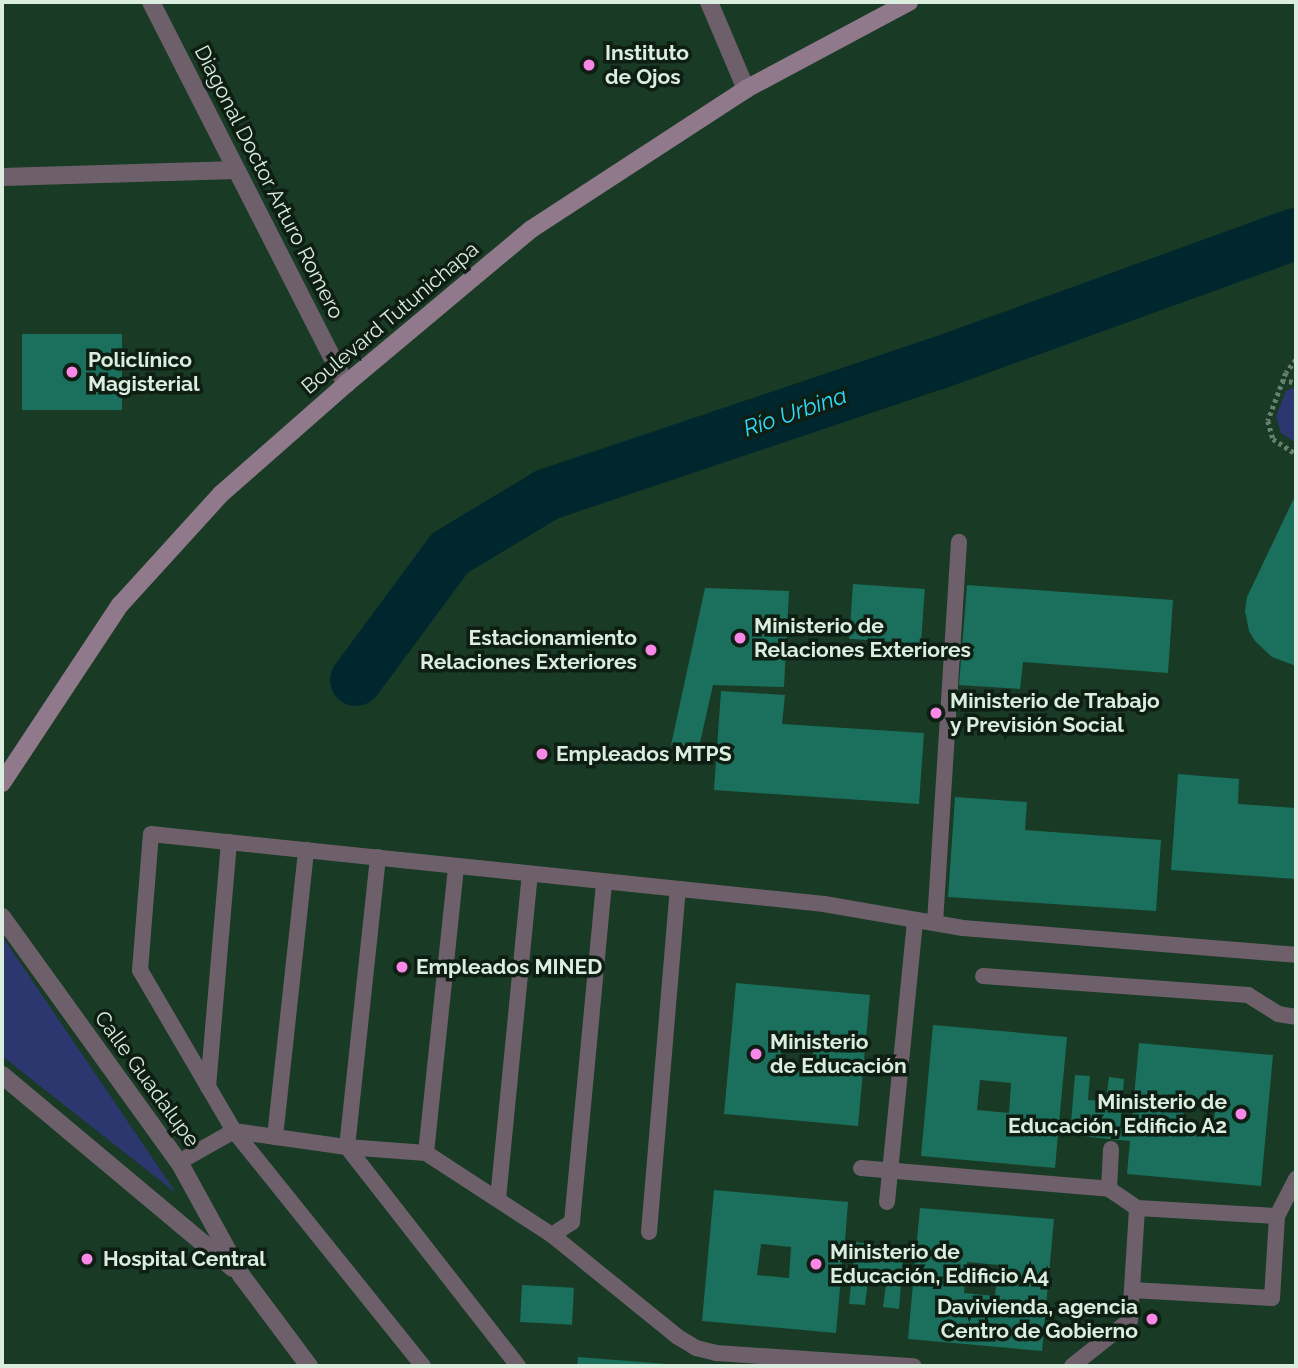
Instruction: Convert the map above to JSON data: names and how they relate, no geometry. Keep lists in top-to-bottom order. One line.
{"streets":{"main road":["Boulevard Tutunichapa"],"street":["Diagonal Doctor Arturo Romero","Calle Guadalupe"]},"crossings":[["Diagonal Doctor Arturo Romero","Boulevard Tutunichapa"]],"water":["Río Urbina"],"places":["Instituto de Ojos","Policlínico Magisterial","Ministerio de Relaciones Exteriores","Estacionamiento Relaciones Exteriores","Ministerio de Trabajo y Previsión Social","Empleados MTPS","Empleados MINED","Ministerio de Educación","Ministerio de Educación, Edificio A2","Hospital Central","Ministerio de Educación, Edificio A4","Davivienda, agencia Centro de Gobierno"]}
